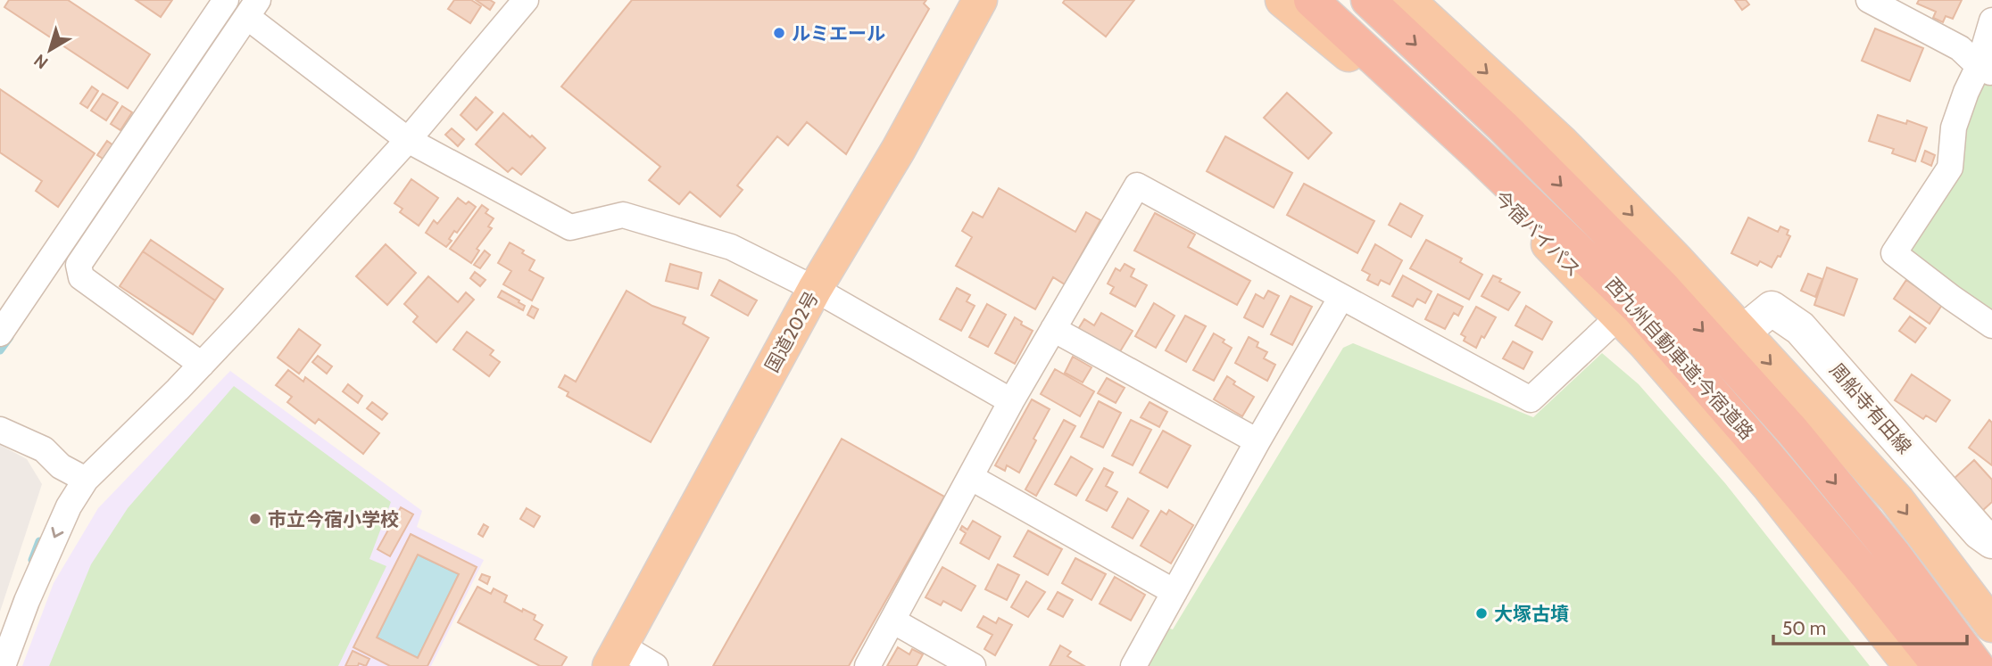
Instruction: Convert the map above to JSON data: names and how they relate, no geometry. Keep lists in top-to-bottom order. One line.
{"streets":{"highway":["今宿バイパス","国道202号","西九州自動車道;今宿道路"],"main road":["周船寺有田線"]},"places":["ルミエール","市立今宿小学校","大塚古墳"],"scale_bar":"50 m","north":"bottom left"}
